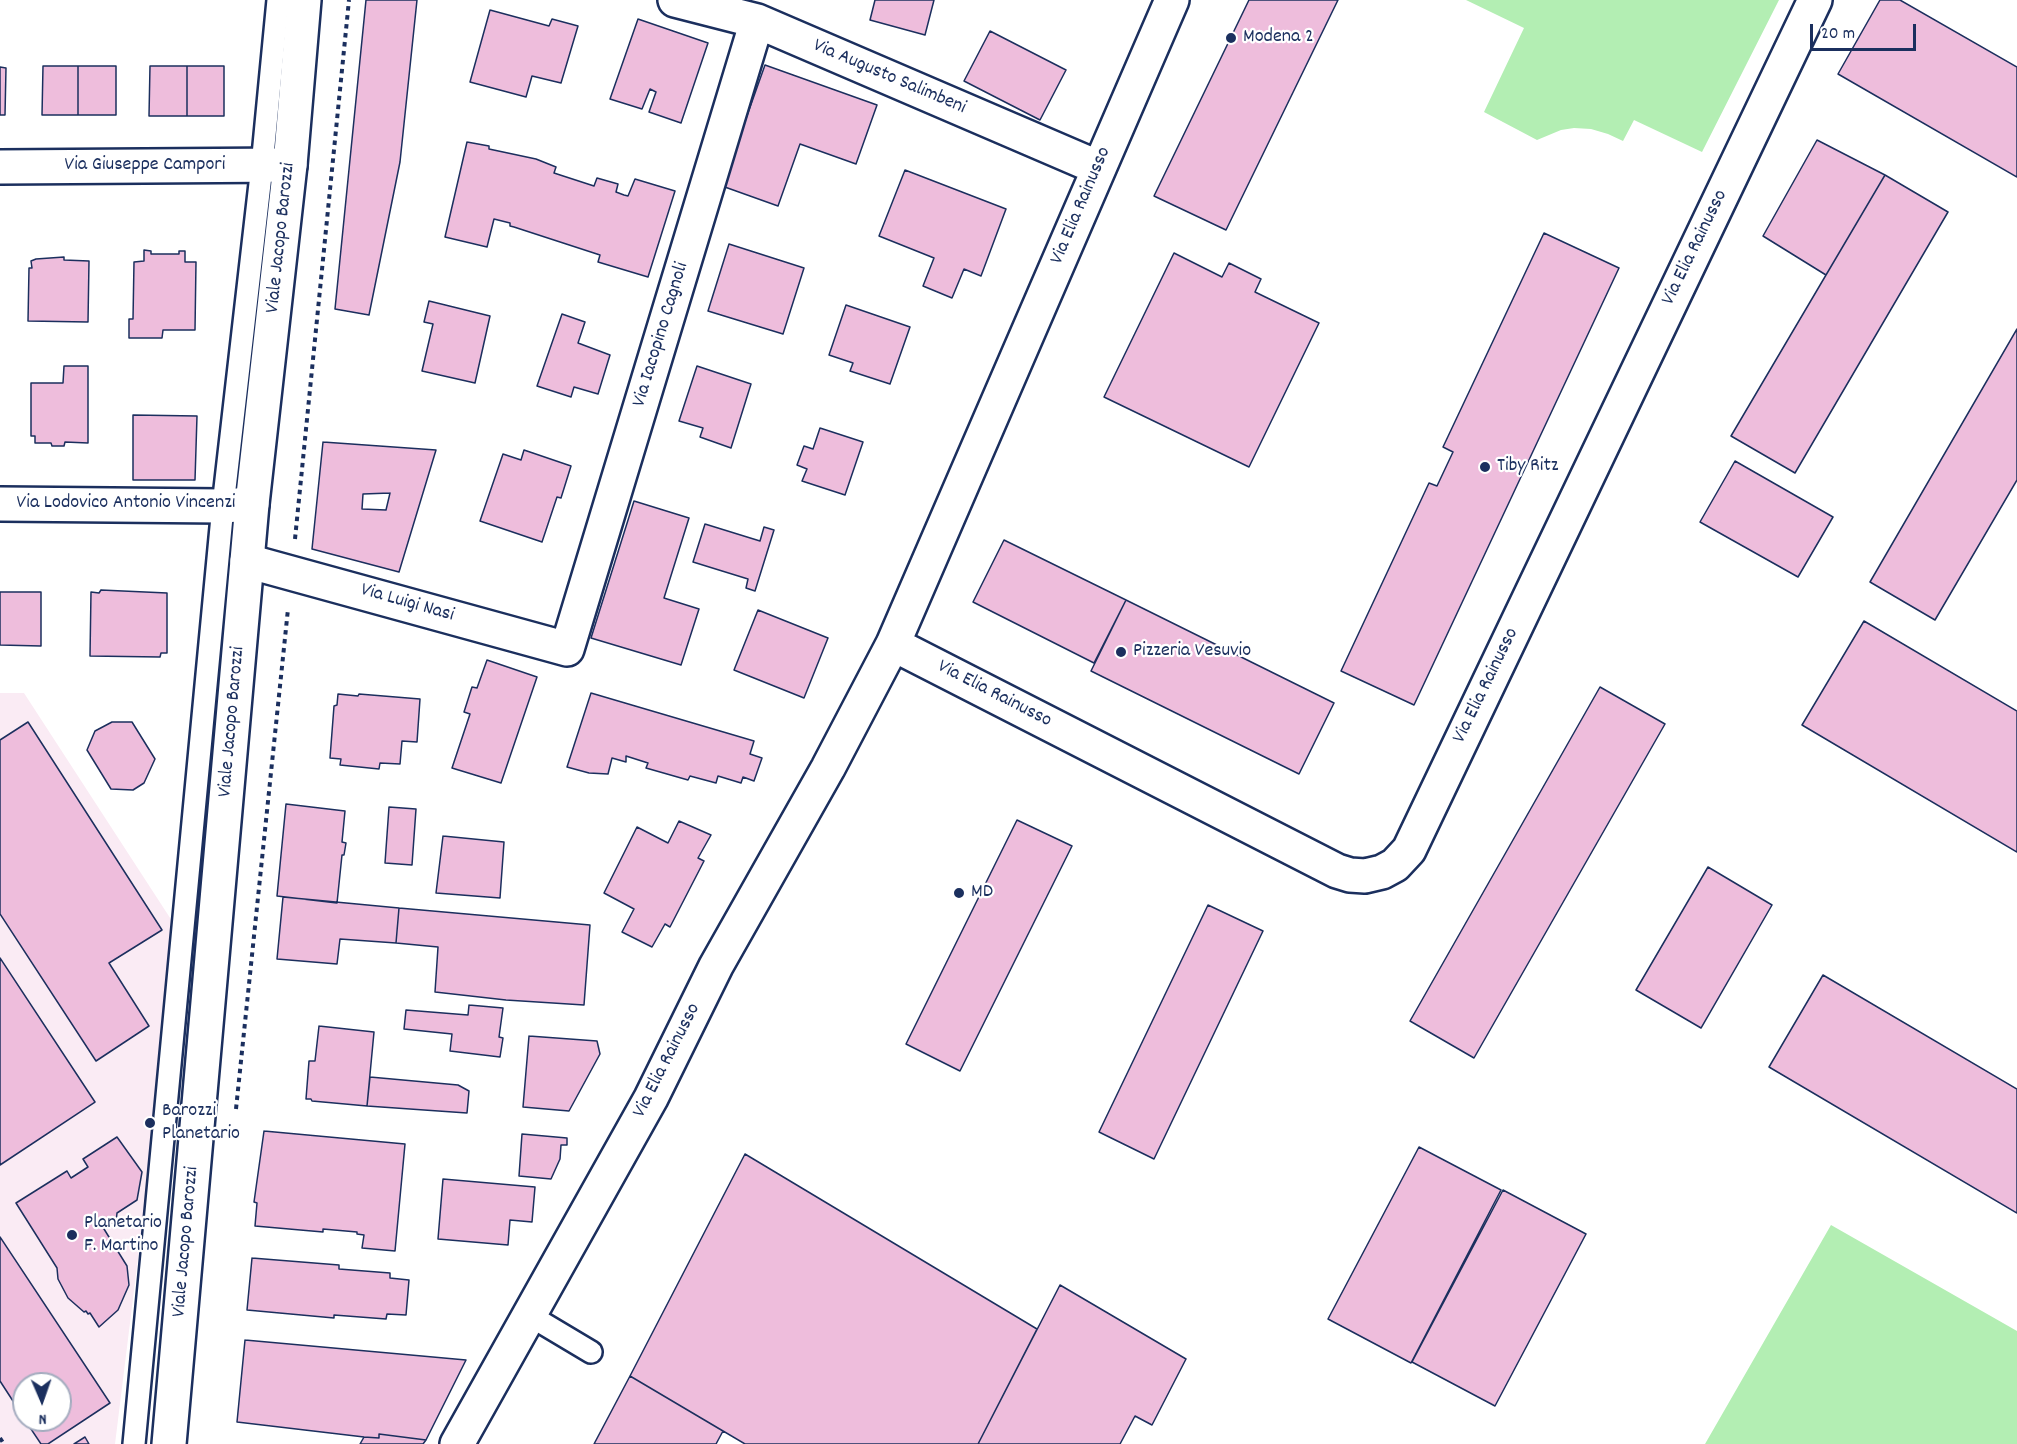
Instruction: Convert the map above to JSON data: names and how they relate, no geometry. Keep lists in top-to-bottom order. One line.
{"streets":{"street":["Via Augusto Salimbeni","Via Giuseppe Campori","Via Elia Rainusso","Viale Jacopo Barozzi","Via Iacopino Cagnoli","Via Lodovico Antonio Vincenzi","Via Luigi Nasi"]},"crossings":[["Via Augusto Salimbeni","Via Elia Rainusso"],["Via Augusto Salimbeni","Via Iacopino Cagnoli"],["Via Giuseppe Campori","Viale Jacopo Barozzi"],["Viale Jacopo Barozzi","Via Lodovico Antonio Vincenzi"],["Viale Jacopo Barozzi","Via Luigi Nasi"],["Via Iacopino Cagnoli","Via Luigi Nasi"]],"places":["Modena 2","Tiby Ritz","Pizzeria Vesuvio","MD","Barozzi Planetario","Planetario F. Martino"],"scale_bar":"20 m","north":"bottom"}
